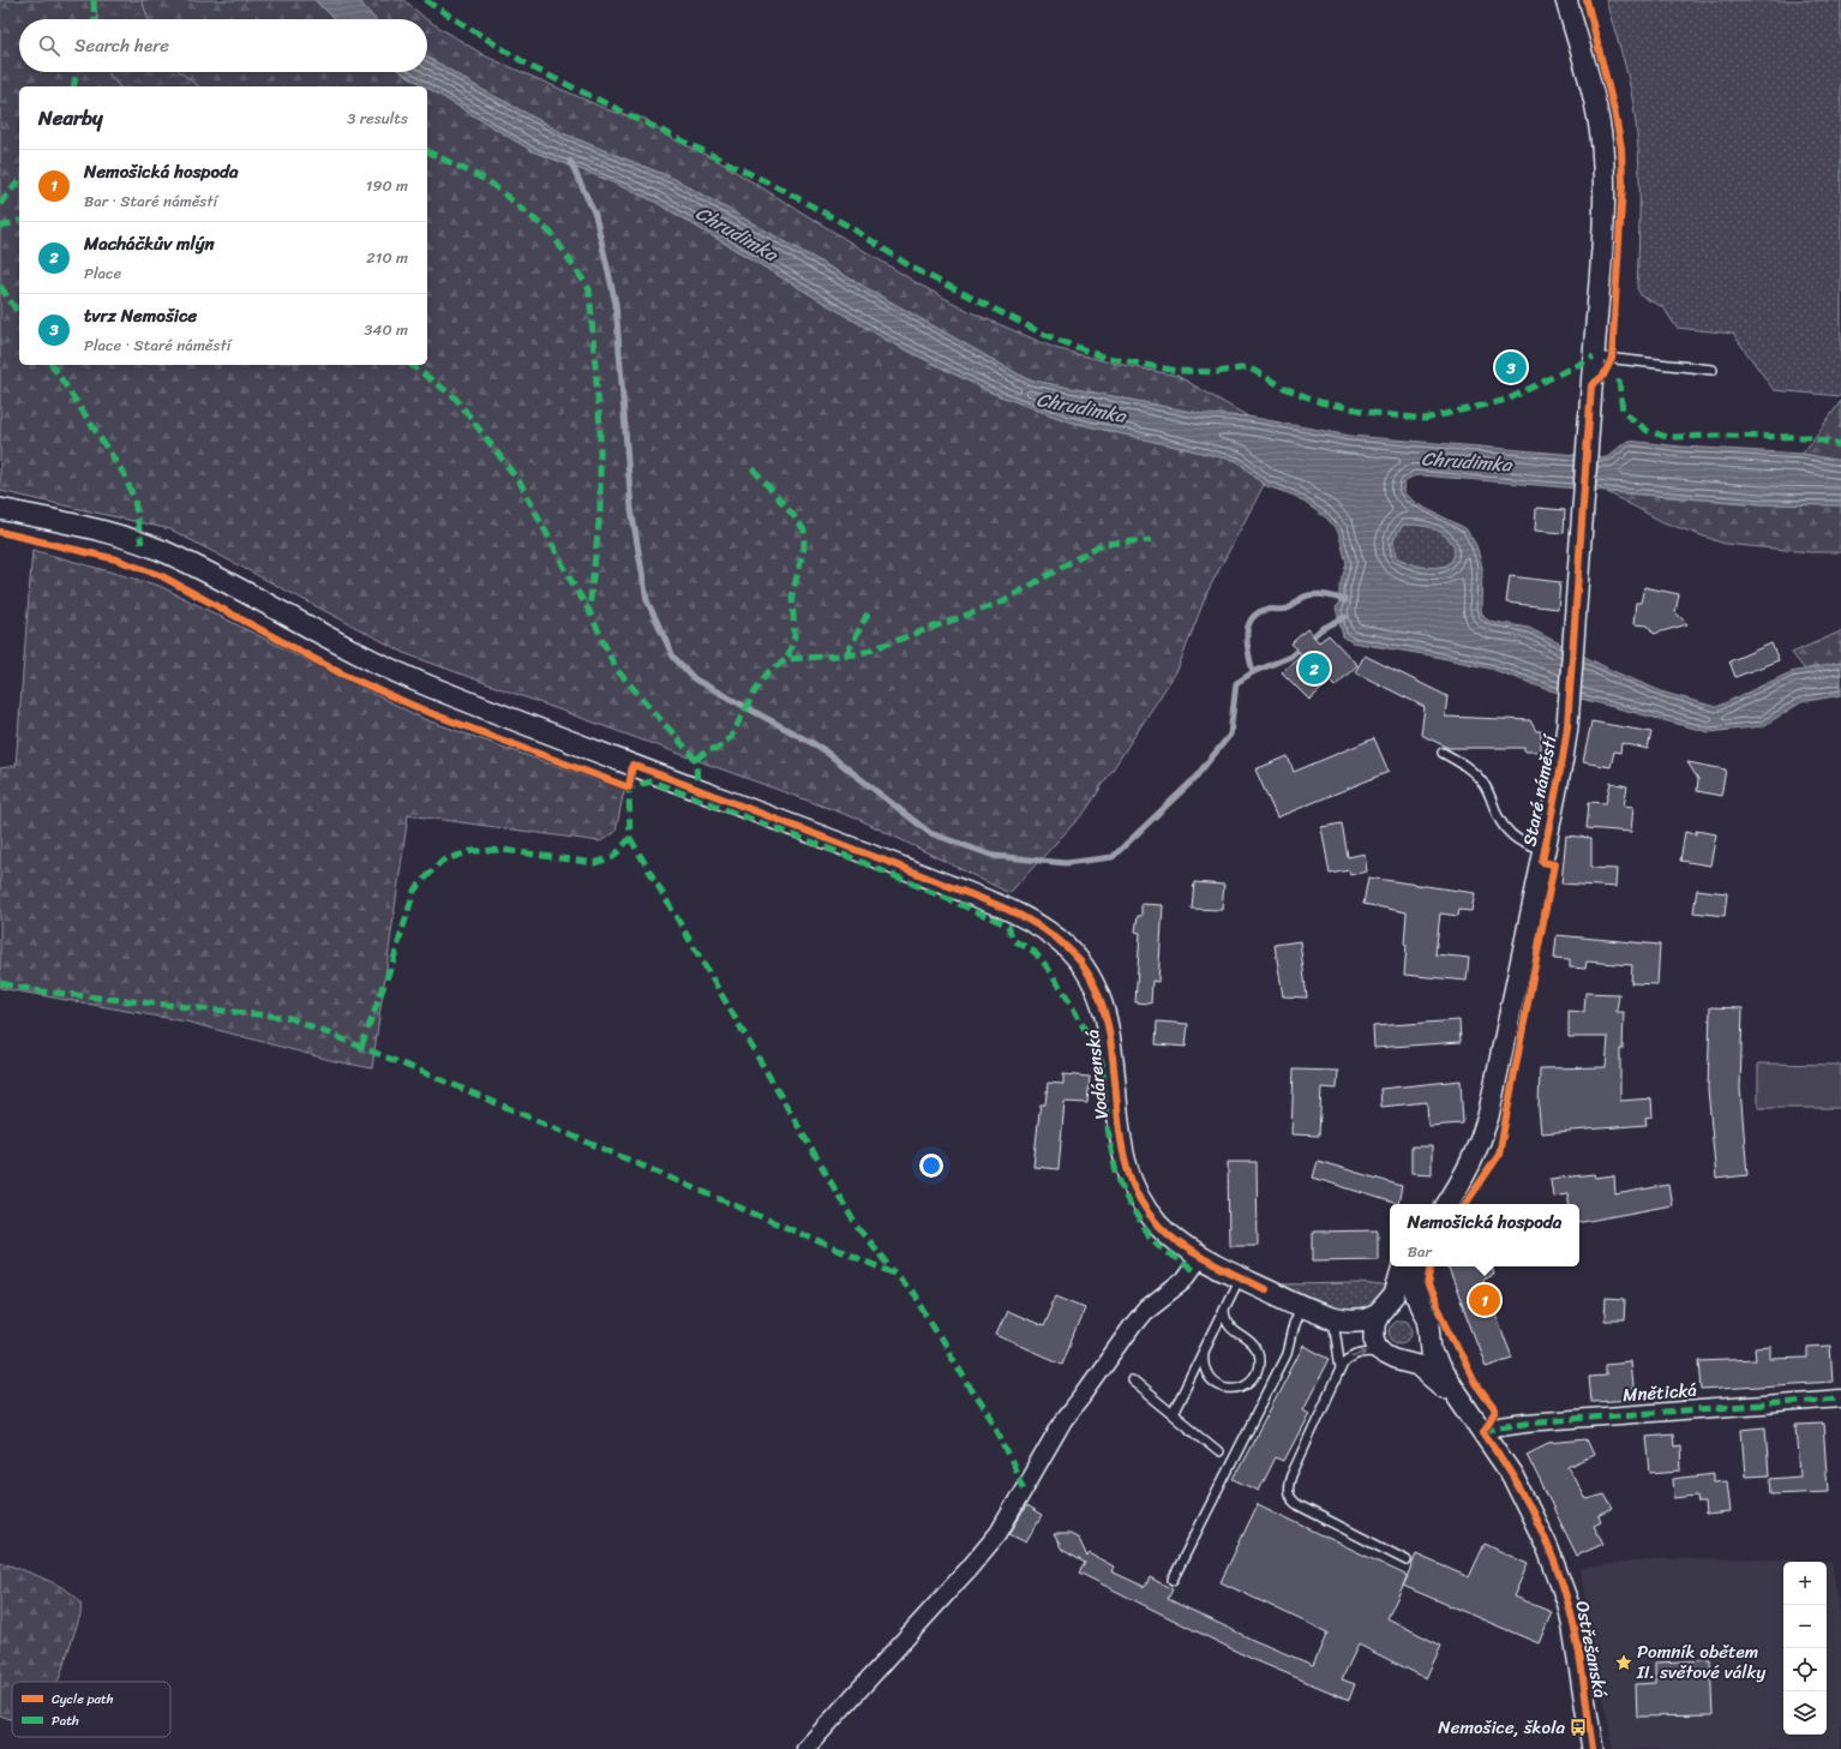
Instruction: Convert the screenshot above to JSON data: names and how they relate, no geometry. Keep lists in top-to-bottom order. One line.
{"streets":{"street":["Staré náměstí","Vodárenská","Mnětická","Ostřešanská"]},"crossings":[["Mnětická","Ostřešanská"]],"water":["Chrudimka"],"places":{"place":["Pomník obětem II. světové války"],"bus stop":["Nemošice, škola"]},"legend":["Cycle path","Path"],"page":{"search":"Search here","heading":["Nearby","3 results"],"list":[{"mark":"1","name":"Nemošická hospoda","note":"Bar · Staré náměstí","value":"190 m"},{"mark":"2","name":"Macháčkův mlýn","note":"Place","value":"210 m"},{"mark":"3","name":"tvrz Nemošice","note":"Place · Staré náměstí","value":"340 m"}],"pins":["3","2","1"],"popup":["Nemošická hospoda","Bar"],"map_buttons":["+","−"]}}
